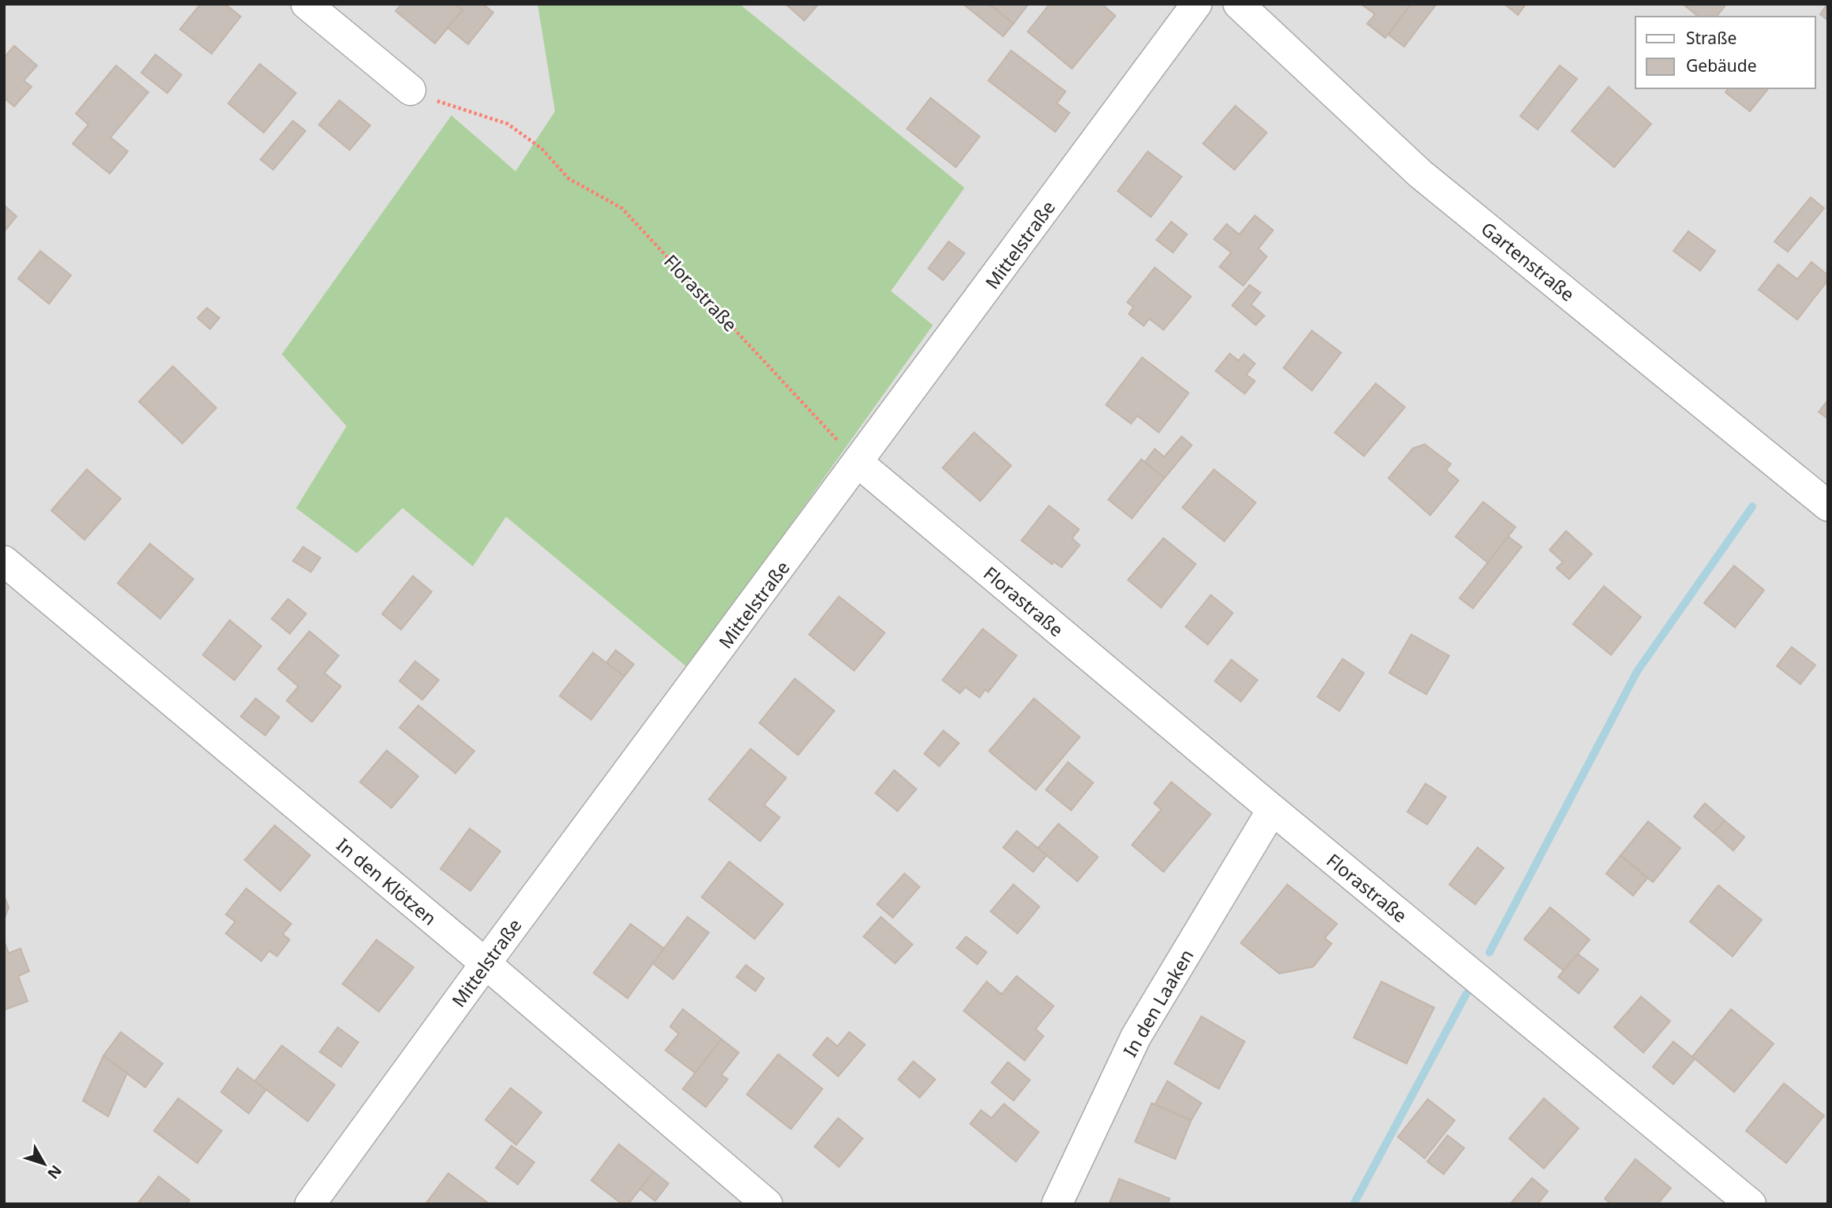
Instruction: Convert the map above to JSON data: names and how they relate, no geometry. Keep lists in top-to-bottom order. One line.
{"streets":{"street":["Mittelstraße","Gartenstraße","Florastraße","In den Klötzen","In den Laaken"]},"crossings":[["Mittelstraße","Florastraße"],["Mittelstraße","In den Klötzen"],["Florastraße","In den Laaken"]],"legend":["Straße","Gebäude"],"north":"bottom right"}
